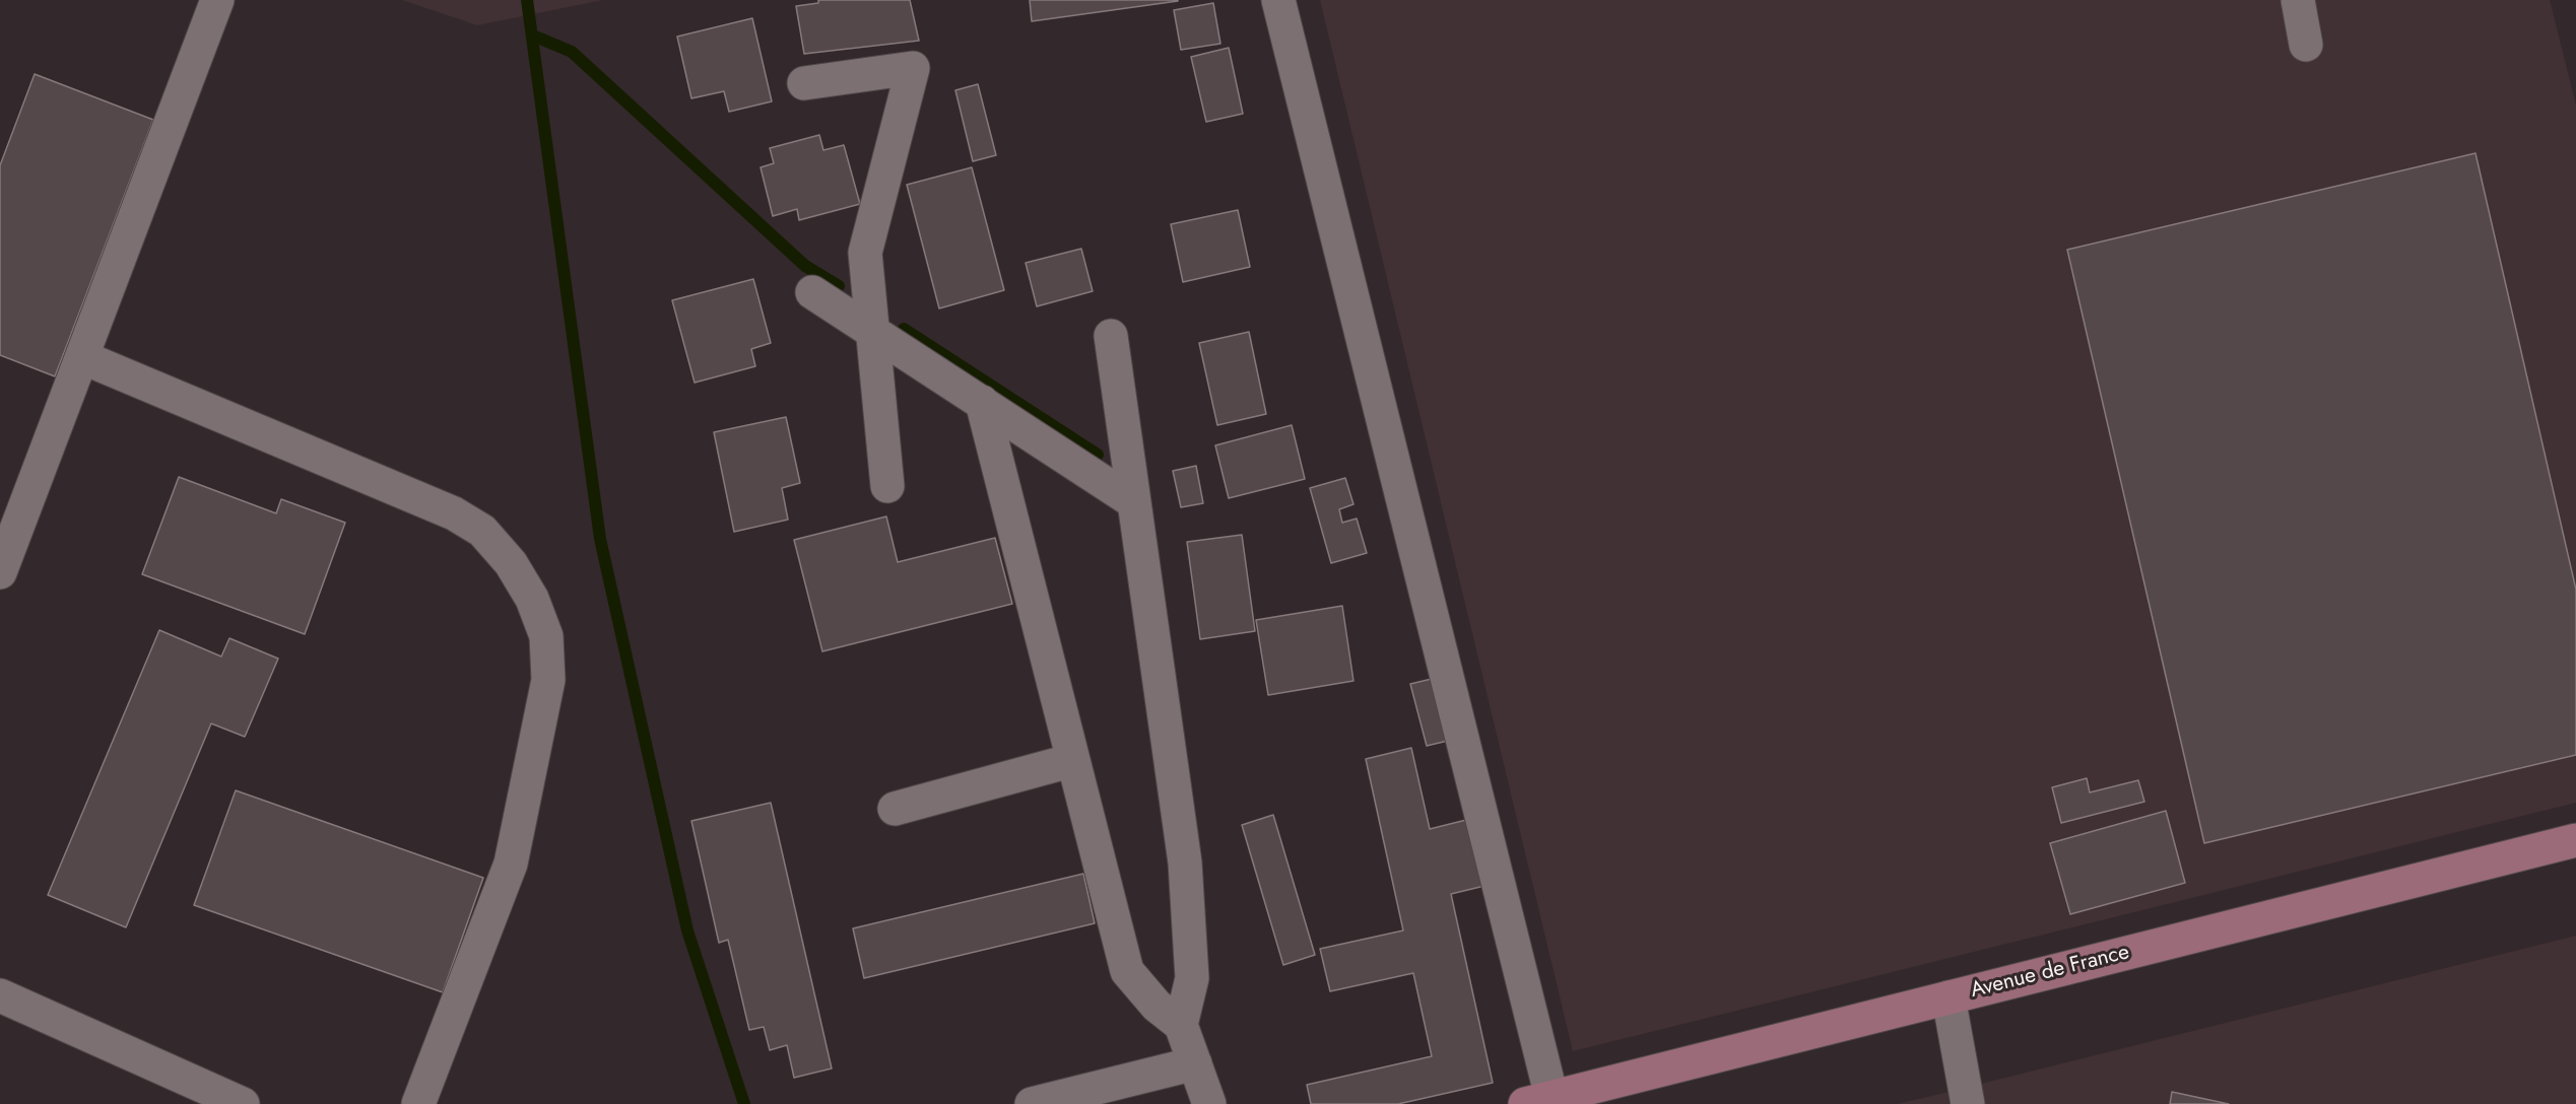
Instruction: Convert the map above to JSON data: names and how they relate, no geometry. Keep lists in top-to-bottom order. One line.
{"streets":{"main road":["Avenue de France"]}}
